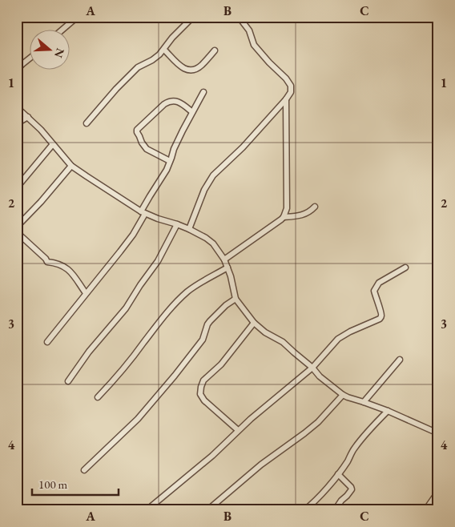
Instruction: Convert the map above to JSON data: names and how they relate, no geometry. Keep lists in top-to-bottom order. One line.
{"scale_bar":"100 m","north":"right","grid":{"columns":["A","B","C"],"rows":["1","2","3","4"]}}
